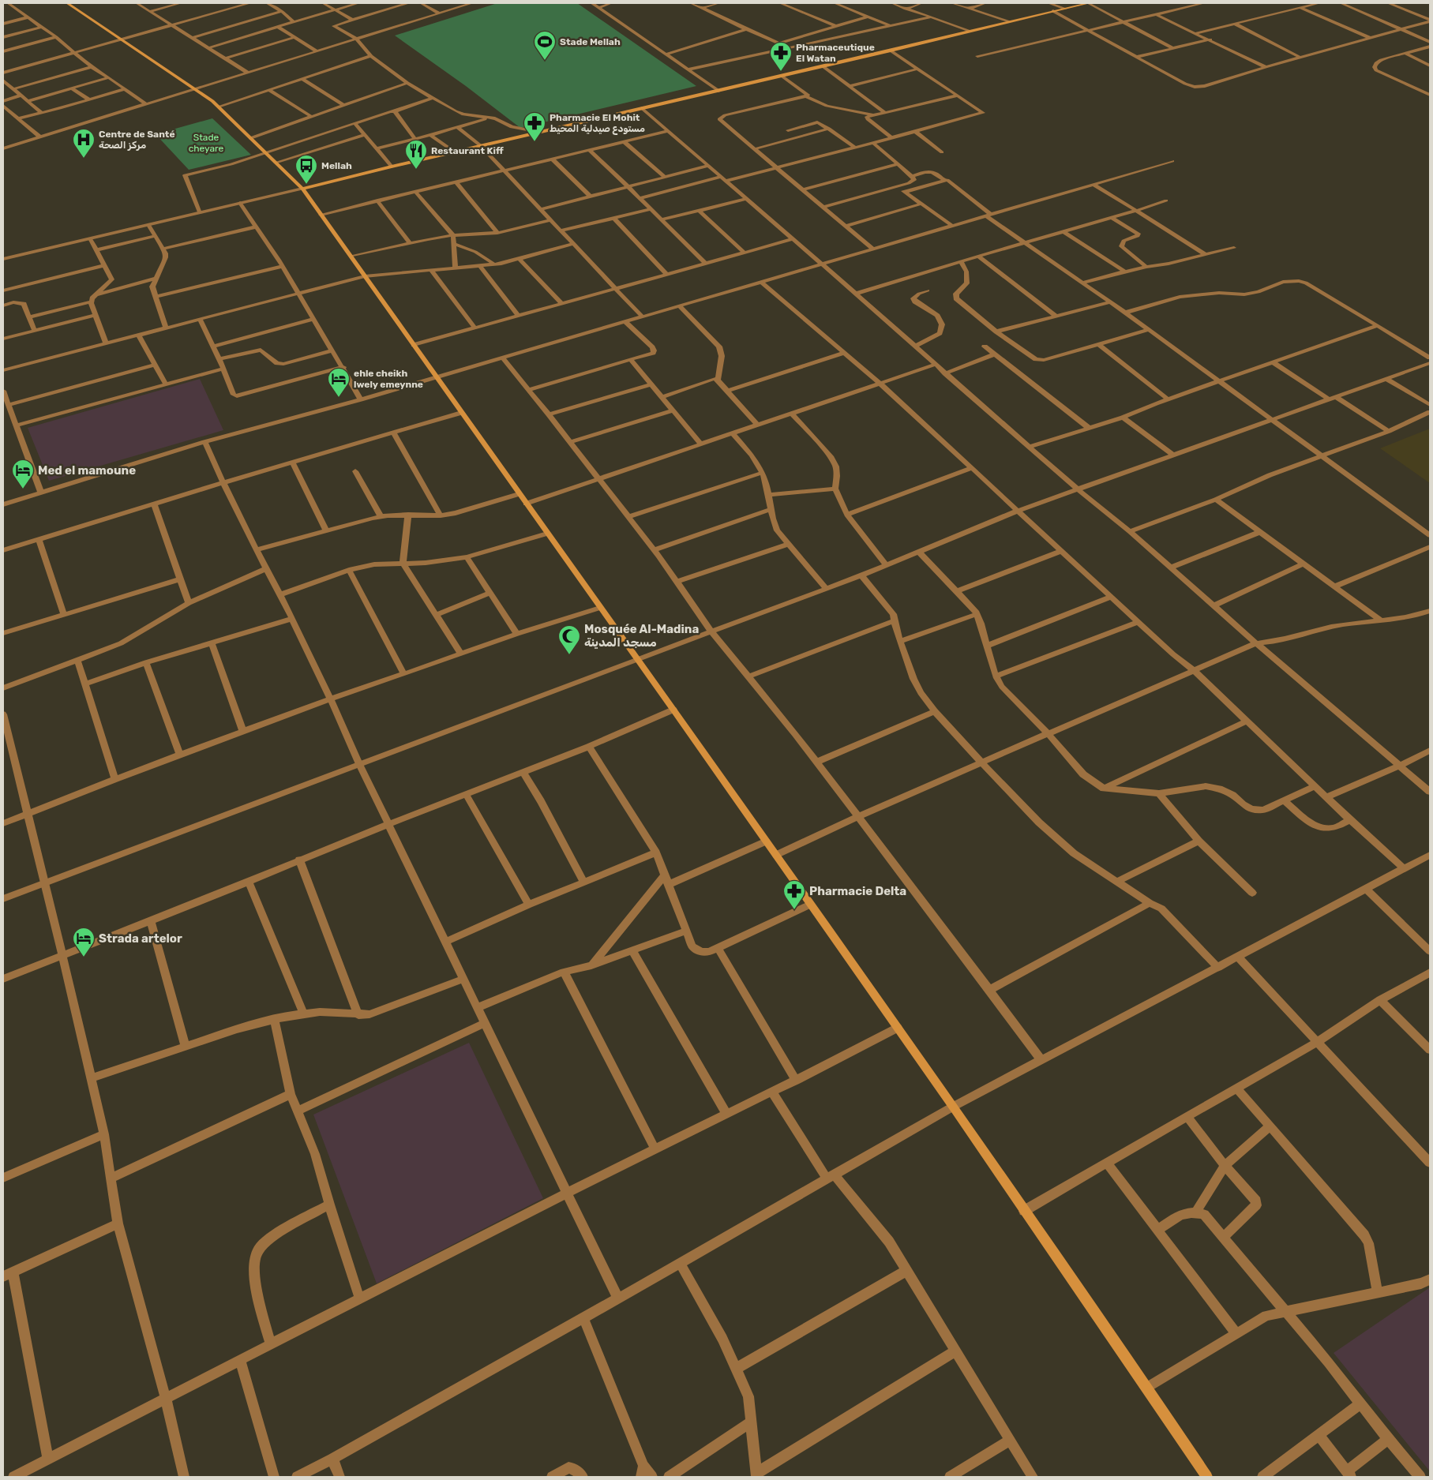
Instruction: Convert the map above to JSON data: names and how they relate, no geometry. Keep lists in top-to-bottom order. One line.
{"parks":["Stade cheyare"],"places":{"sports":["Stade Mellah"],"pharmacy":["Pharmaceutique El Watan","Pharmacie El Mohit مستودع صيدلية المحيط","Pharmacie Delta"],"hospital":["Centre de Santé مركز الصحة"],"restaurant":["Restaurant Kiff"],"bus stop":["Mellah"],"hotel":["ehle cheikh lwely emeynne","Med el mamoune","Strada artelor"],"mosque":["Mosquée Al-Madina مسجد المدينة"]}}
